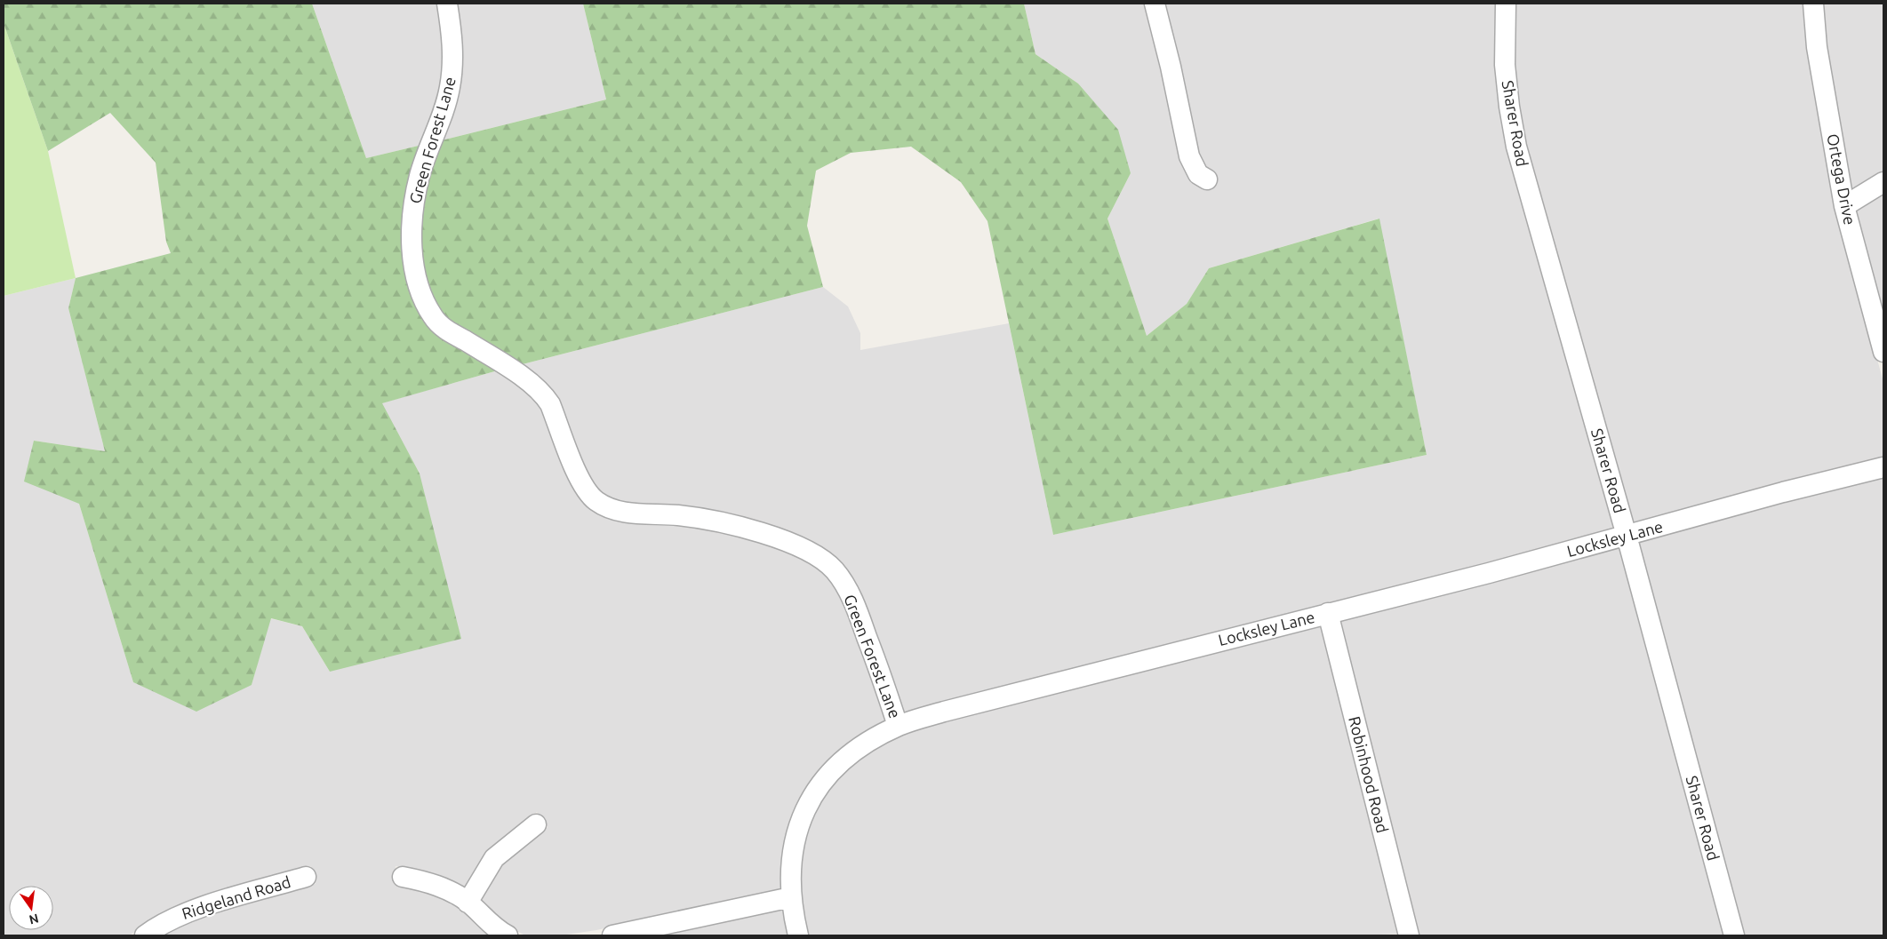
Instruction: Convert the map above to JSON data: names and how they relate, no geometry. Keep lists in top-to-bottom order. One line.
{"streets":{"street":["Sharer Road","Green Forest Lane","Ortega Drive","Locksley Lane","Robinhood Road","Ridgeland Road"]},"crossings":[["Sharer Road","Locksley Lane"],["Green Forest Lane","Locksley Lane"],["Locksley Lane","Robinhood Road"]],"north":"bottom"}
